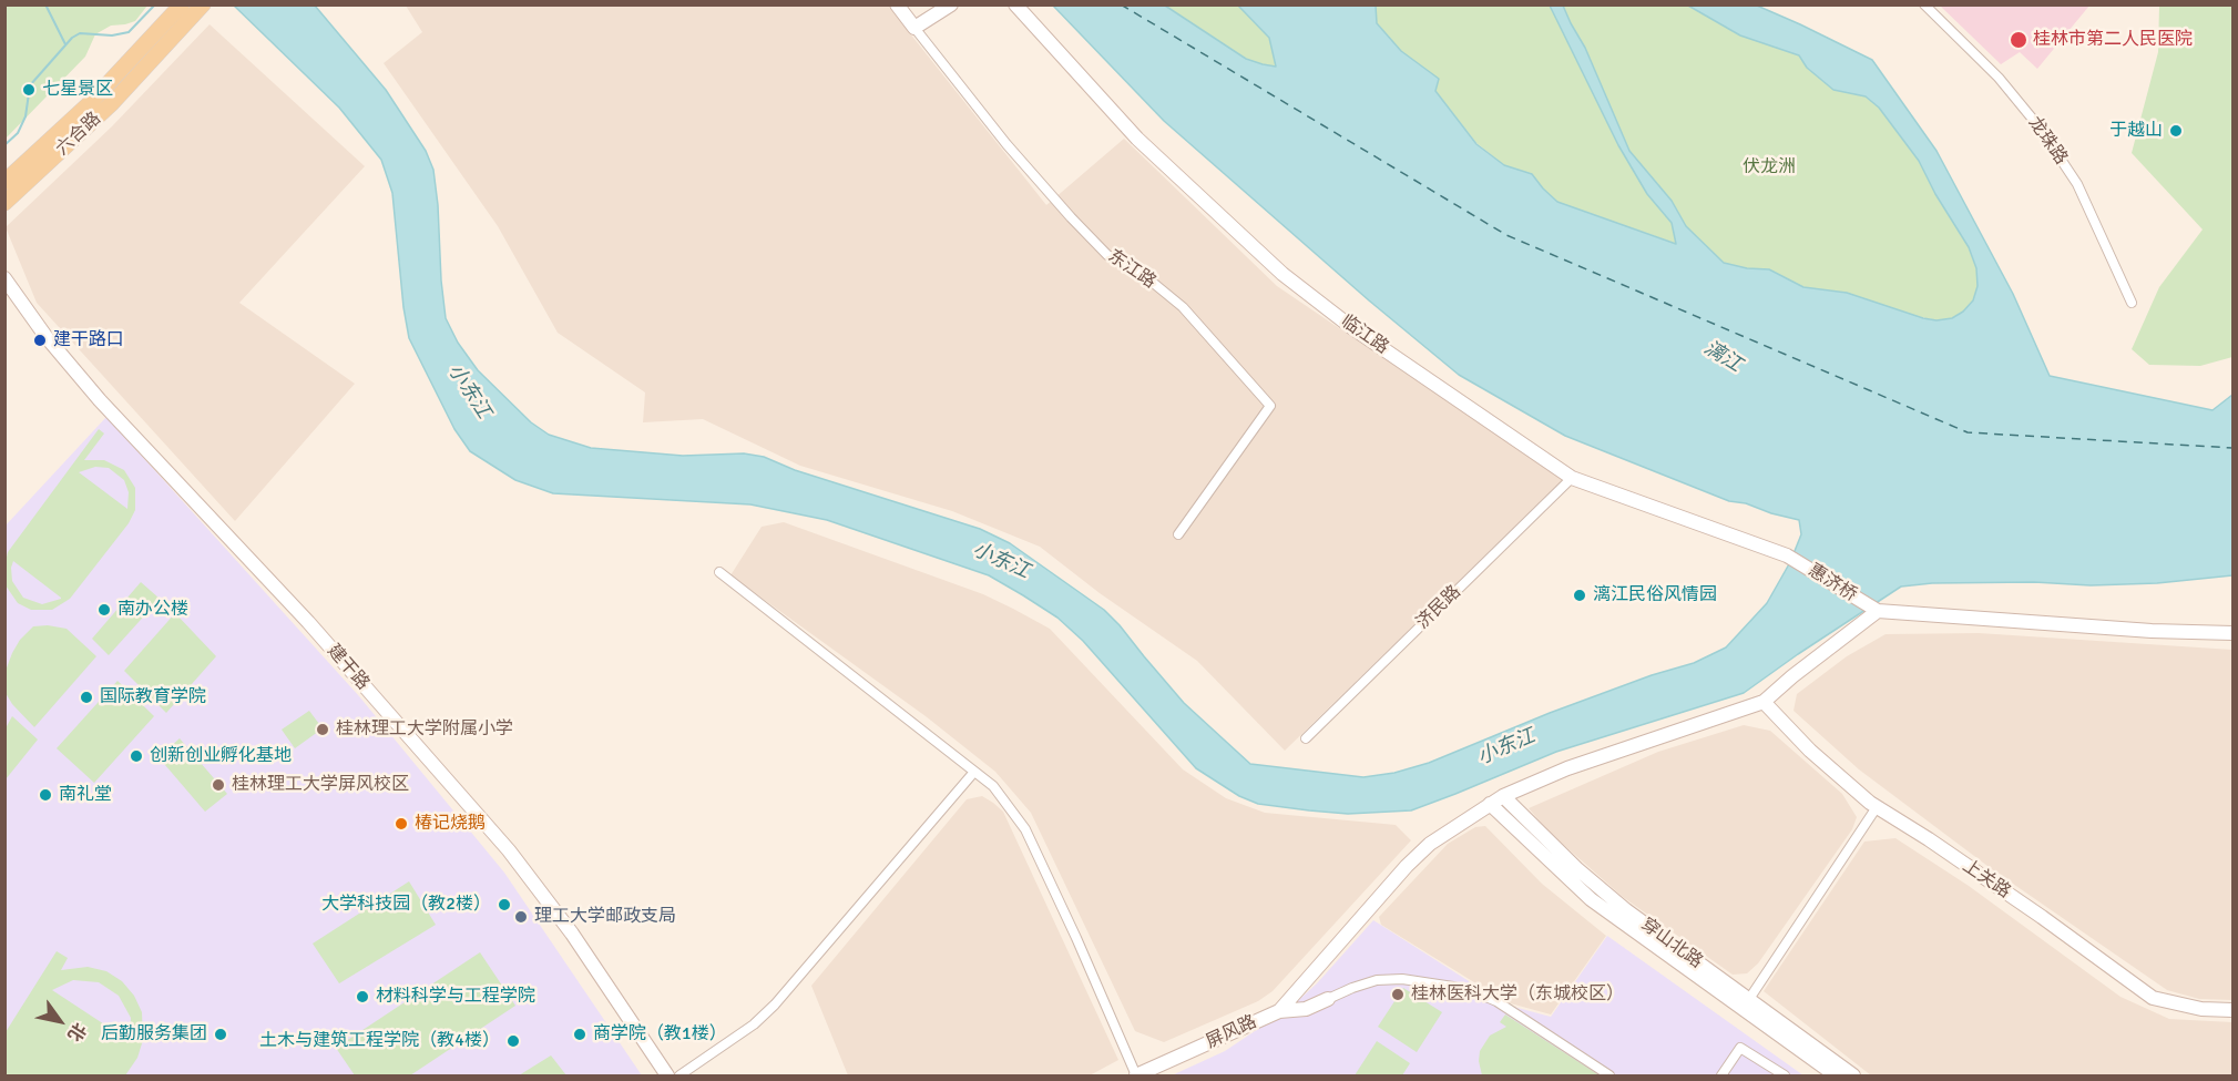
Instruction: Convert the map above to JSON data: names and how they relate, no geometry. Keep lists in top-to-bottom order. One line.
{"streets":{"main road":["六合路"],"street":["龙珠路","东江路","临江路","惠济桥","济民路","建干路","上关路","穿山北路","屏风路"]},"crossings":[["临江路","惠济桥"],["临江路","济民路"]],"water":["漓江","小东江"],"parks":["伏龙洲"],"places":["桂林市第二人民医院","七星景区","于越山","建干路口","漓江民俗风情园","南办公楼","国际教育学院","桂林理工大学附属小学","创新创业孵化基地","桂林理工大学屏风校区","南礼堂","椿记烧鹅","大学科技园（教2楼）","理工大学邮政支局","桂林医科大学（东城校区）","材料科学与工程学院","后勤服务集团","商学院（教1楼）","土木与建筑工程学院（教4楼）"],"north":"bottom right"}
